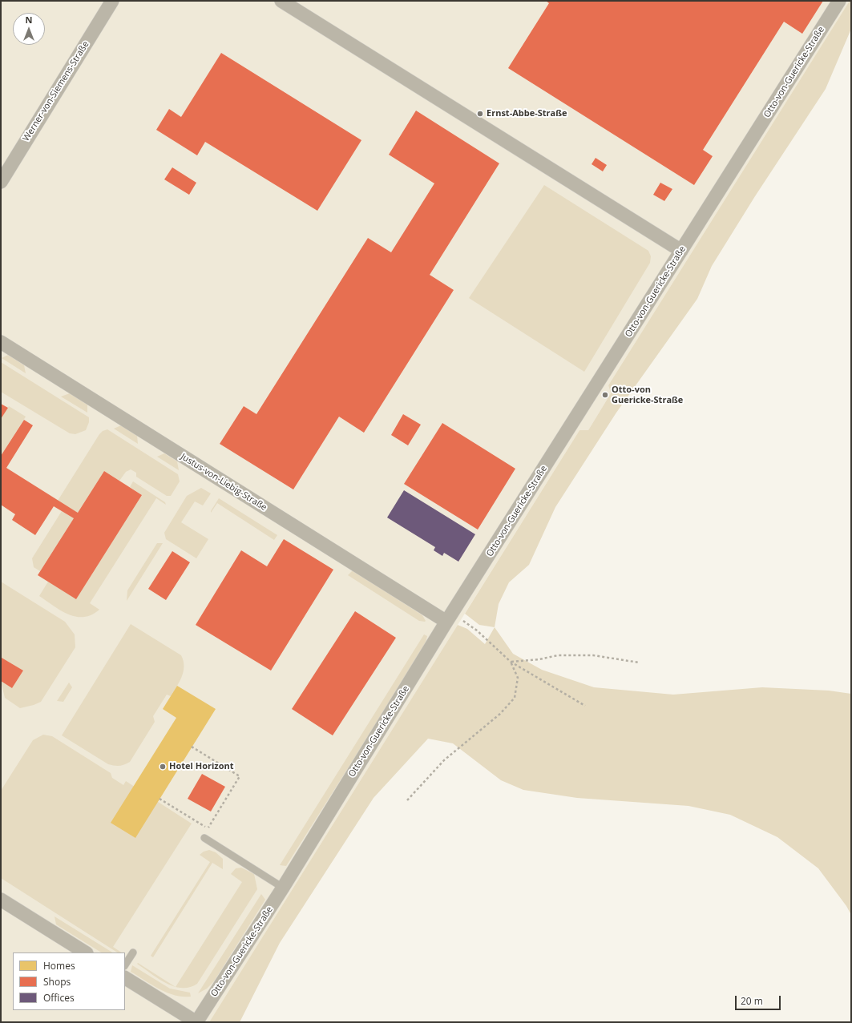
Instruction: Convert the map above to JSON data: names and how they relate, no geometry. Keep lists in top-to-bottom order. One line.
{"streets":{"street":["Otto-von-Guericke-Straße","Werner-von-Siemens-Straße","Justus-von-Liebig-Straße"]},"crossings":[["Otto-von-Guericke-Straße","Justus-von-Liebig-Straße"]],"places":["Ernst-Abbe-Straße","Otto-von Guericke-Straße","Hotel Horizont"],"legend":["Homes","Shops","Offices"],"scale_bar":"20 m","north":"top"}
